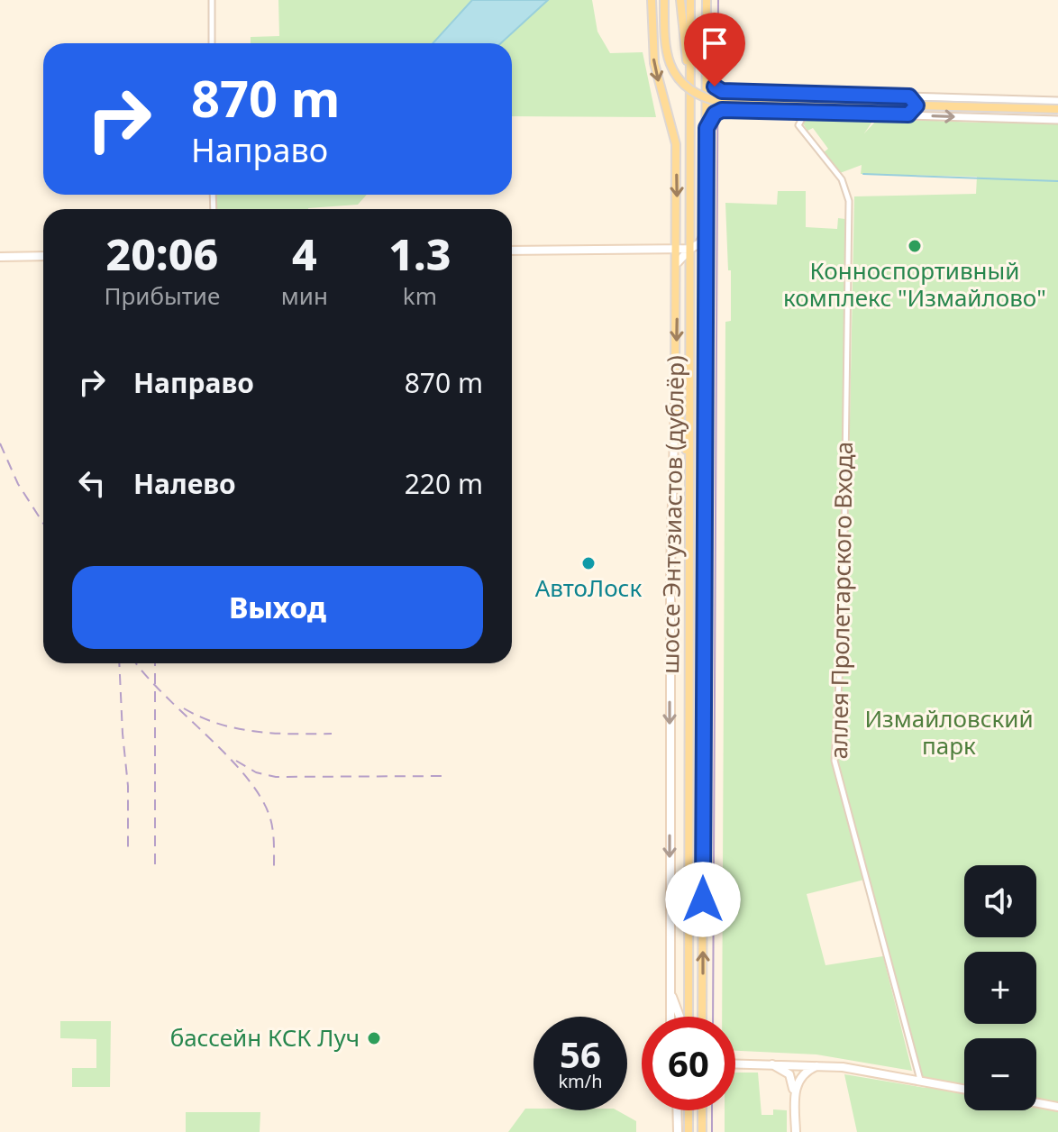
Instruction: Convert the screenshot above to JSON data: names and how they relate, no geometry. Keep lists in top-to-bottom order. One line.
{"streets":{"main road":["шоссе Энтузиастов (дублёр)"],"street":["аллея Пролетарского Входа"]},"parks":["Измайловский парк"],"places":["Конноспортивный комплекс \"Измайлово\"","АвтоЛоск","бассейн КСК Луч"],"page":{"turn":["870 m","Направо"],"eta":["20:06","Прибытие","4","мин","1.3","km"],"list":[{"name":"Направо","value":"870 m"},{"name":"Налево","value":"220 m"}],"buttons":"Выход","map_buttons":["+","−"],"speed":"56 km/h","limit":"60"}}
